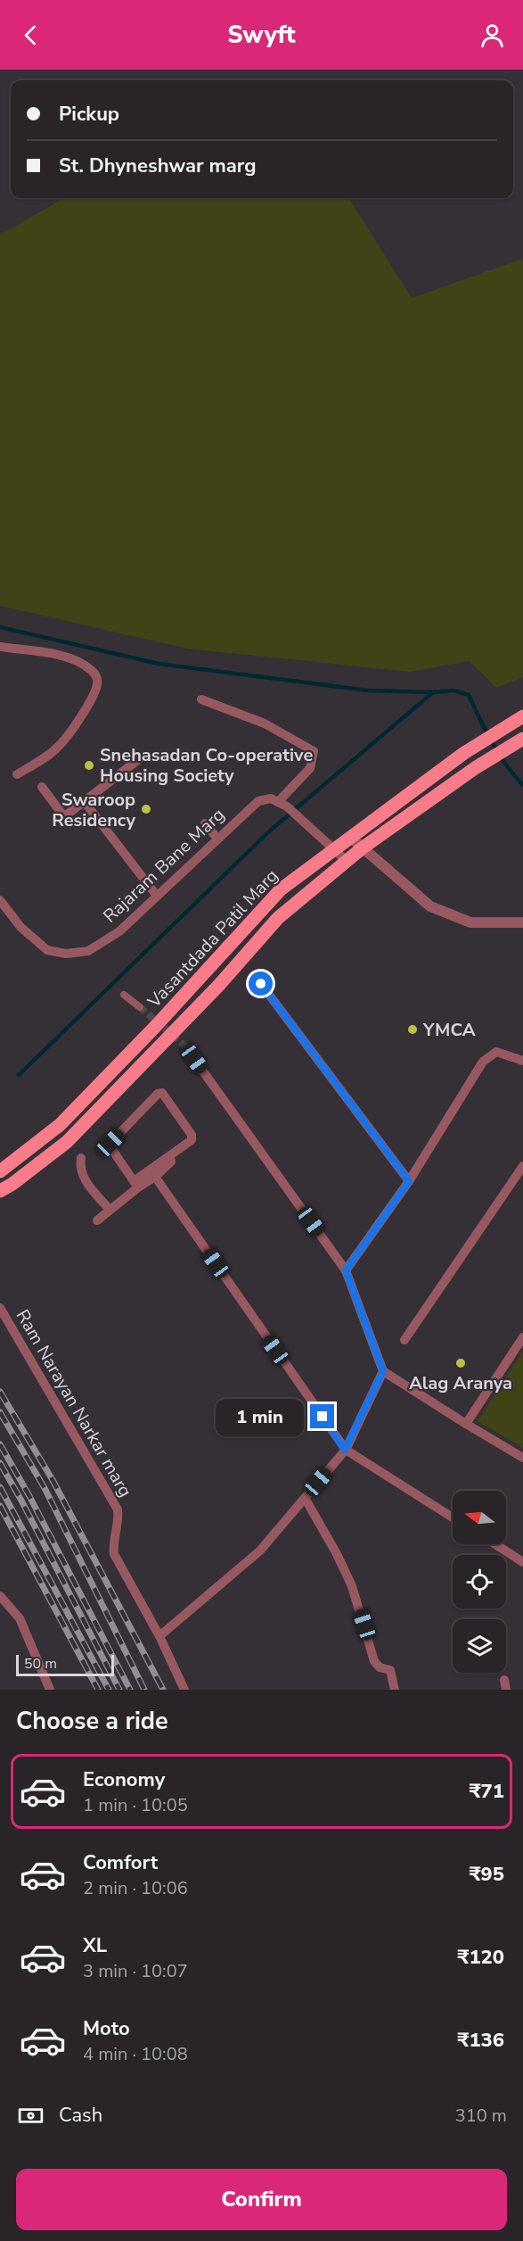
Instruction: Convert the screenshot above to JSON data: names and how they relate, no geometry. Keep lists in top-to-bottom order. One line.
{"streets":{"main road":["Vasantdada Patil Marg"],"street":["Rajaram Bane Marg","Ram Narayan Narkar marg"]},"places":["Snehasadan Co-operative Housing Society","Swaroop Residency","YMCA","Alag Aranya"],"scale_bar":"50 m","north":"left","page":{"header":"Swyft","banner":["Pickup","St. Dhyneshwar marg"],"bubble":"1 min","scale":"50 m","heading":"Choose a ride","list":[{"name":"Economy","note":"1 min · 10:05","value":"₹71"},{"name":"Comfort","note":"2 min · 10:06","value":"₹95"},{"name":"XL","note":"3 min · 10:07","value":"₹120"},{"name":"Moto","note":"4 min · 10:08","value":"₹136"}],"pay":["Cash","310 m"],"buttons":"Confirm"}}
